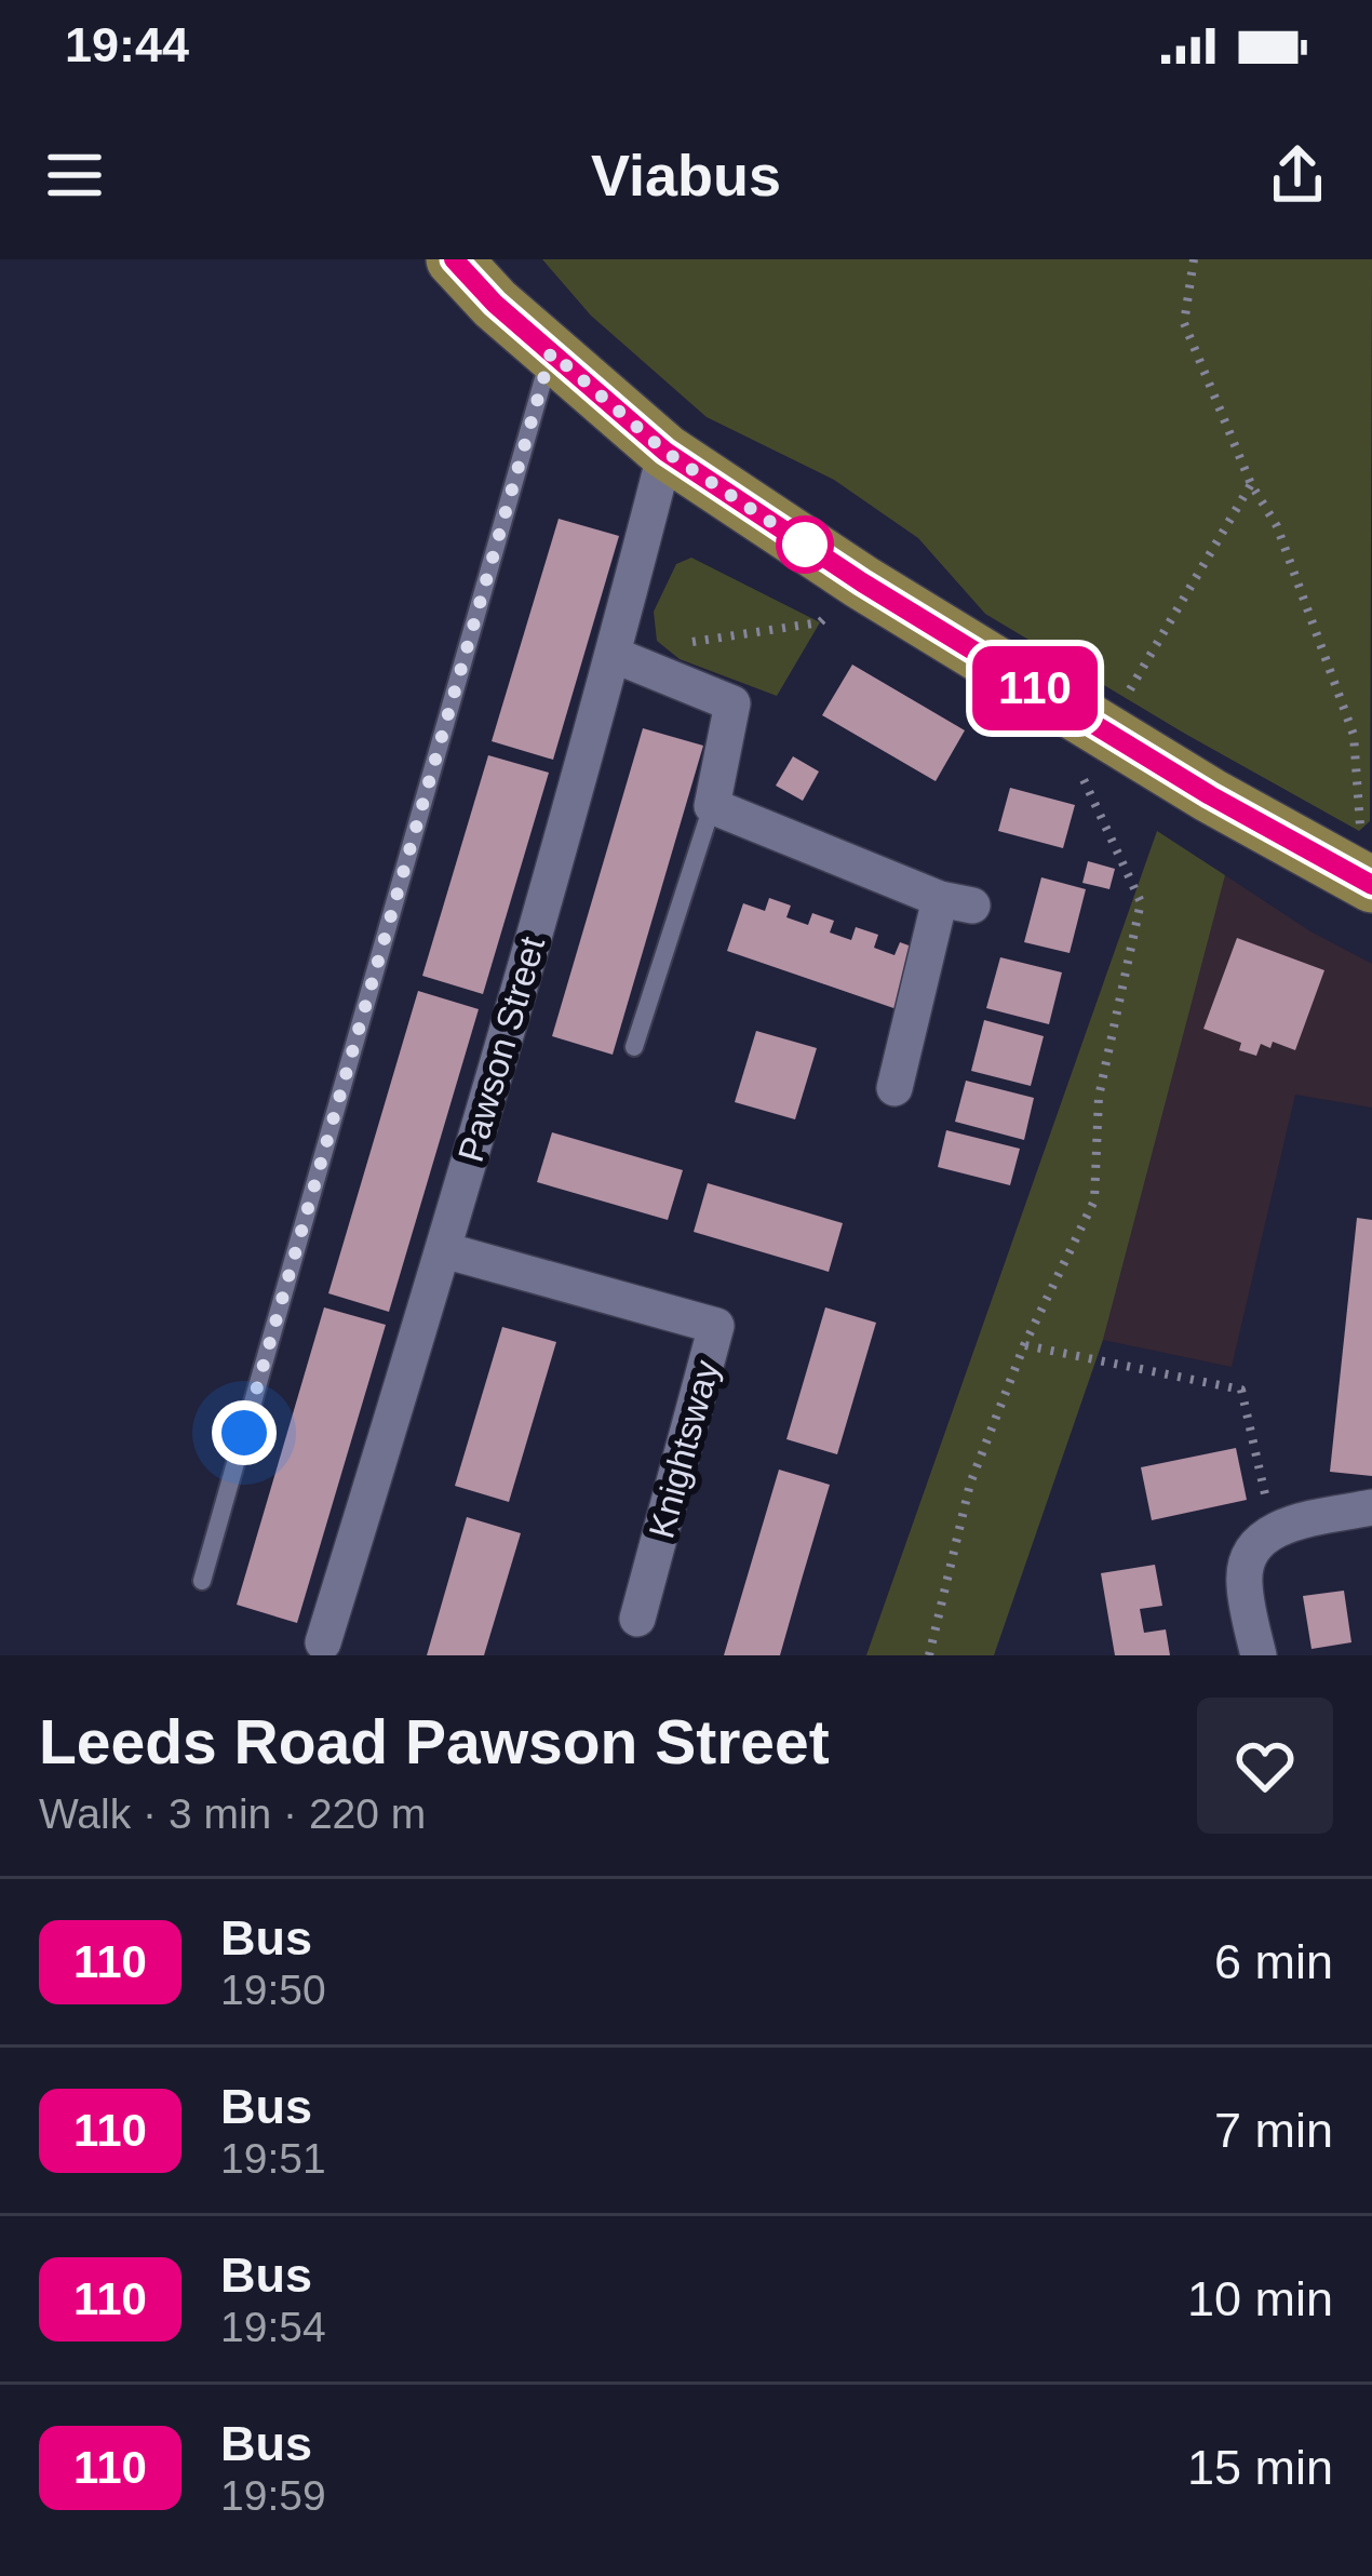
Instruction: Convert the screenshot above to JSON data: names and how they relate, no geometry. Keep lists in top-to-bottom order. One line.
{"streets":{"street":["Pawson Street","Knightsway"]},"crossings":[["Pawson Street","Knightsway"]],"lines":["bus line 110"],"page":{"status":"19:44","header":"Viabus","on_map":"110","heading":["Leeds Road Pawson Street","Walk · 3 min · 220 m"],"list":[{"mark":"110","name":"Bus","note":"19:50","value":"6 min"},{"mark":"110","name":"Bus","note":"19:51","value":"7 min"},{"mark":"110","name":"Bus","note":"19:54","value":"10 min"},{"mark":"110","name":"Bus","note":"19:59","value":"15 min"}]}}
